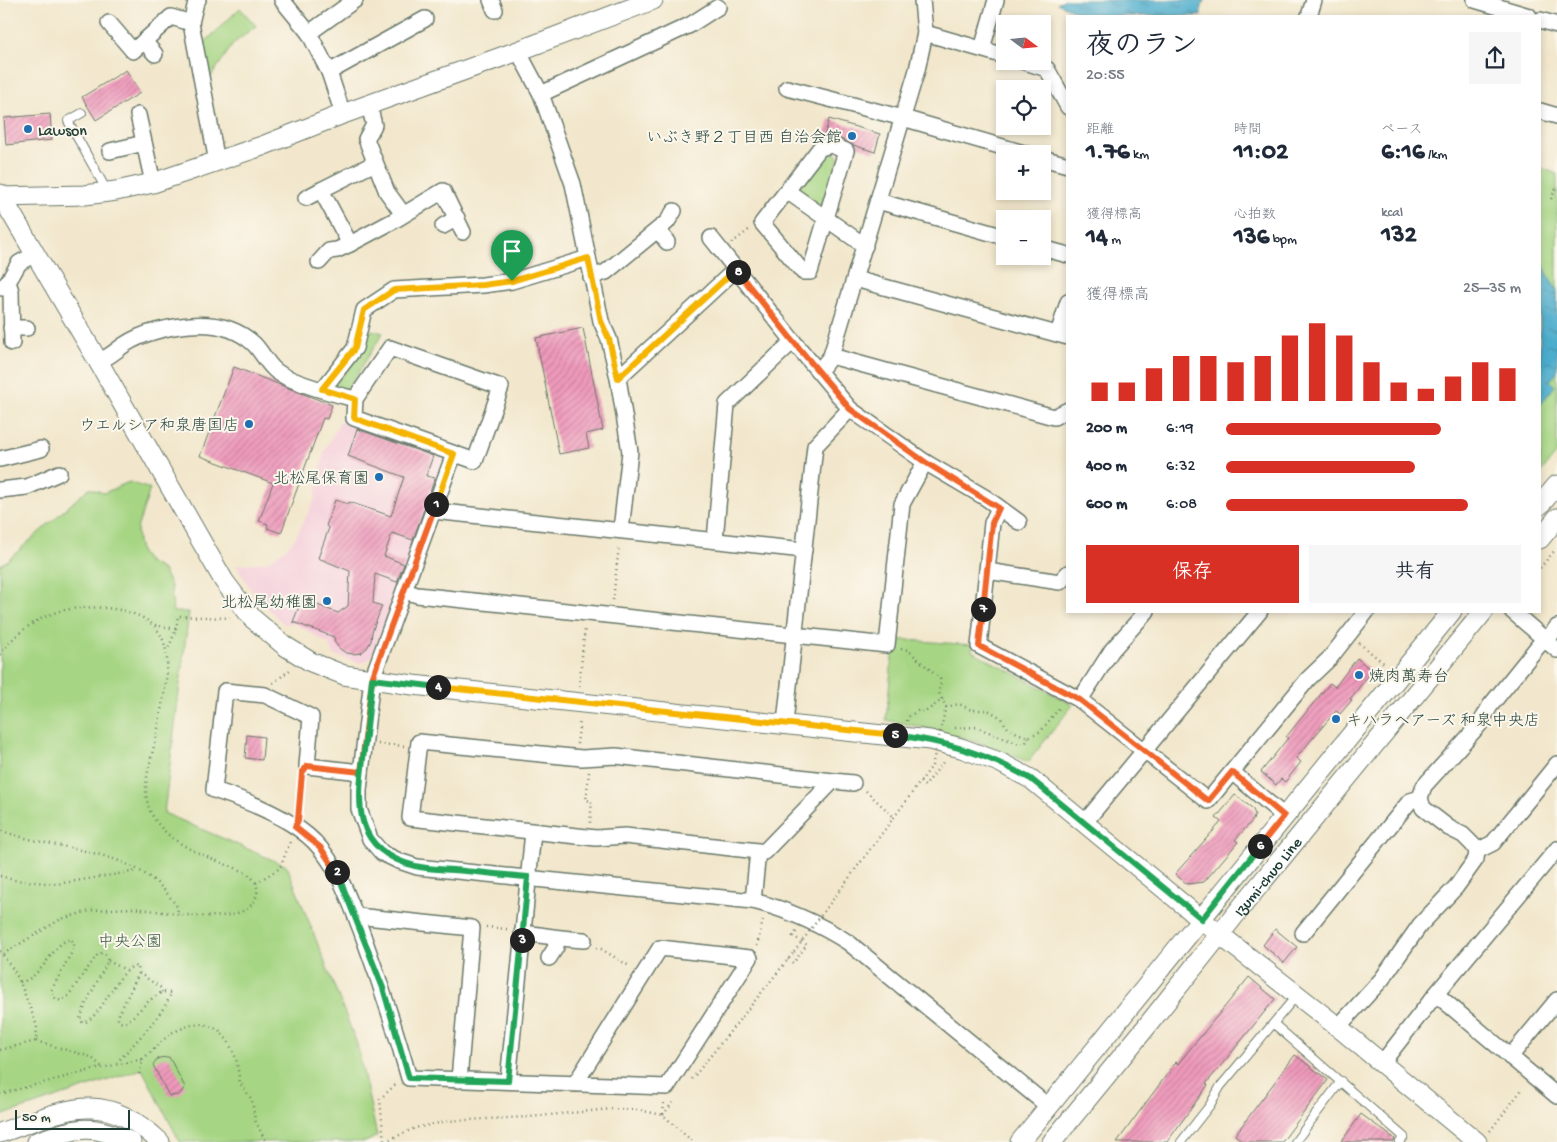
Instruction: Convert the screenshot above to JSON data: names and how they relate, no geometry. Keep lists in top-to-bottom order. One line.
{"streets":{"street":["Izumi-chuo Line"]},"parks":["中央公園"],"places":["Lawson","いぶき野２丁目西 自治会館","ウエルシア和泉唐国店","北松尾保育園","北松尾幼稚園","焼肉萬寿台","キハラヘアーズ 和泉中央店"],"scale_bar":"50 m","north":"right","page":{"map_buttons":["+","−"],"heading":["夜のラン","20:55"],"stats":[["距離","1.76 km"],["時間","11:02"],["ペース","6:16 /km"],["獲得標高","14 m"],["心拍数","136 bpm"],["kcal","132"]],"pins":["8","1","7","4","5","6","2","3"],"chart":["獲得標高","25–35 m"],"list":[{"name":"200 m","note":"6:19"},{"name":"400 m","note":"6:32"},{"name":"600 m","note":"6:08"}],"buttons":["保存","共有"],"scale":"50 m"}}
